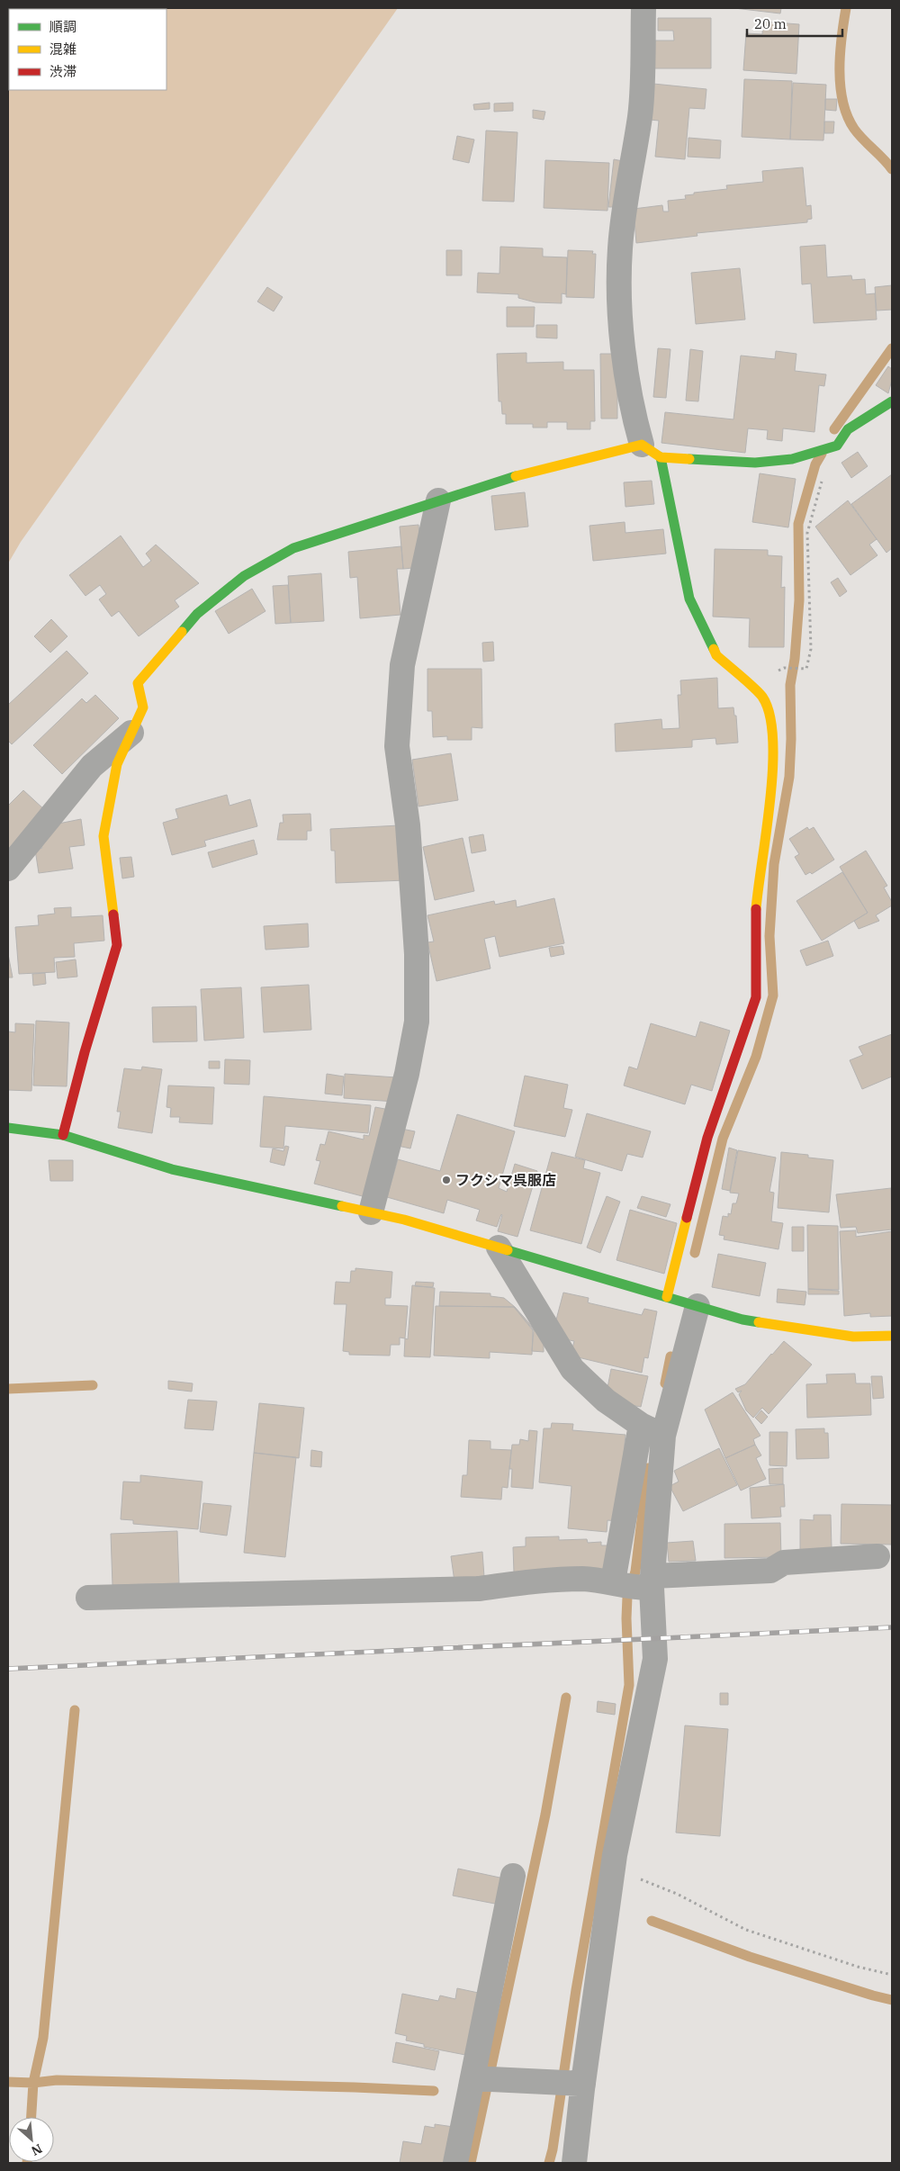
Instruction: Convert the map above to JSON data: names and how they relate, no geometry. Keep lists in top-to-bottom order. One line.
{"places":["フクシマ呉服店"],"legend":["順調","混雑","渋滞"],"scale_bar":"20 m","north":"bottom right"}
